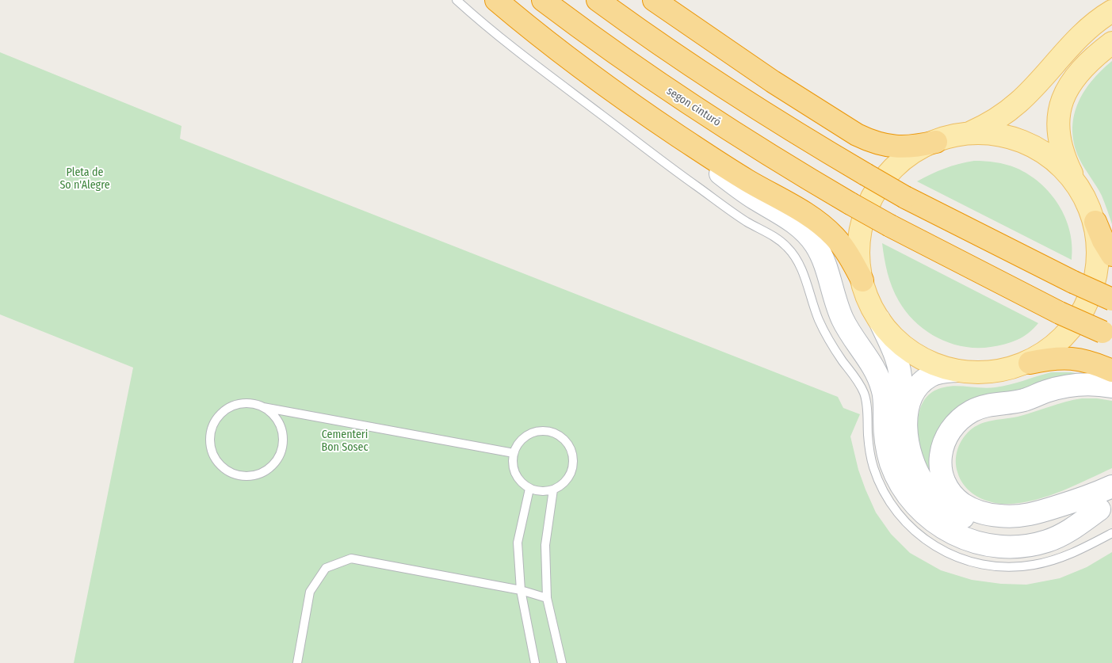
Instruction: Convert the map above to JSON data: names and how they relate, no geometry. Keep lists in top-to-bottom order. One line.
{"streets":{"highway":["segon cinturó"]},"parks":["Pleta de So n'Alegre","Cementeri Bon Sosec"]}
